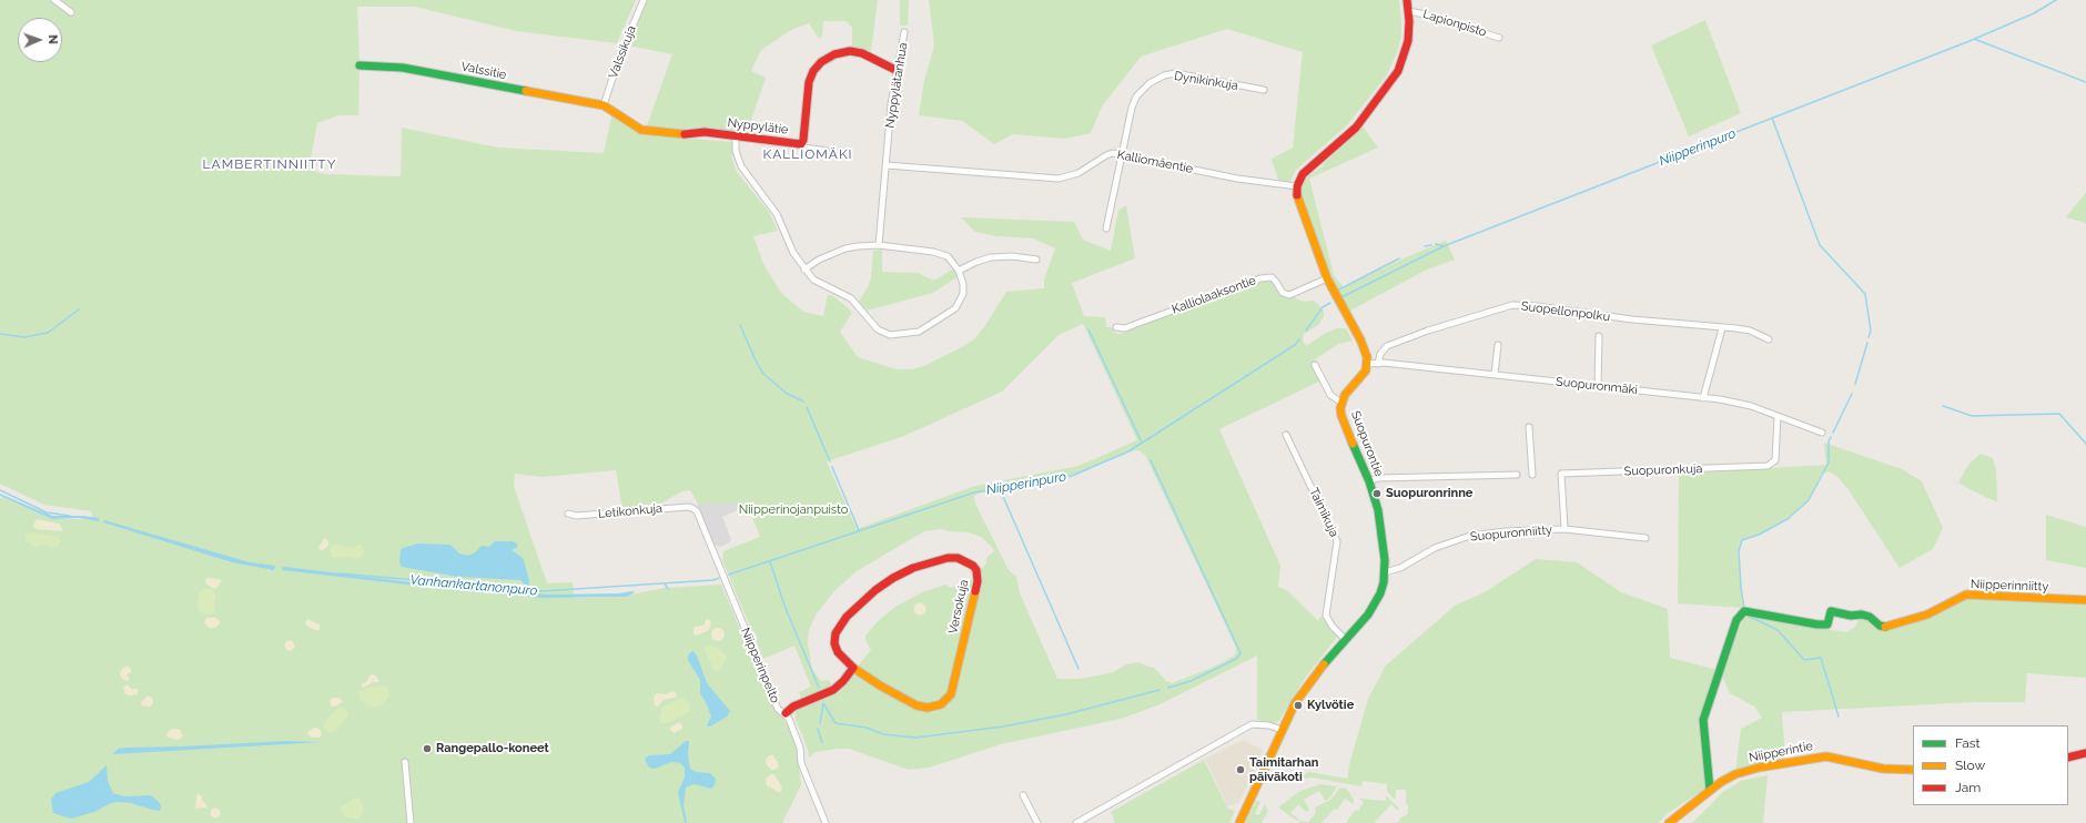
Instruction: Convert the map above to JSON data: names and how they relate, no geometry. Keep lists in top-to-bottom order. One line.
{"streets":{"street":["Lapionpisto","Valssikuja","Valssitie","Dynikinkuja","Nyppylätanhua","Nyppylätie","Kalliomäentie","Kalliolaaksontie","Suopellonpolku","Suopuronmäki","Suopurontie","Suopuronkuja","Letikonkuja","Taimikuja","Suopuronniitty","Niipperinniitty","Versokuja","Niipperinpelto","Niipperintie"]},"crossings":[["Valssikuja","Valssitie"],["Valssikuja","Nyppylätie"],["Valssitie","Nyppylätie"],["Dynikinkuja","Kalliomäentie"],["Nyppylätanhua","Nyppylätie"],["Nyppylätanhua","Kalliomäentie"],["Suopellonpolku","Suopuronmäki"],["Suopuronmäki","Suopurontie"],["Suopuronmäki","Suopuronkuja"],["Suopurontie","Taimikuja"],["Suopurontie","Suopuronniitty"],["Suopuronkuja","Suopuronniitty"],["Letikonkuja","Niipperinpelto"],["Niipperinniitty","Niipperintie"]],"districts":["KALLIOMÄKI","LAMBERTINNIITTY"],"water":["Niipperinpuro","Vanhankartanonpuro"],"parks":["Niipperinojanpuisto"],"places":["Suopuronrinne","Kylvötie","Rangepallo-koneet","Taimitarhan päiväkoti"],"legend":["Fast","Slow","Jam"],"north":"right"}
